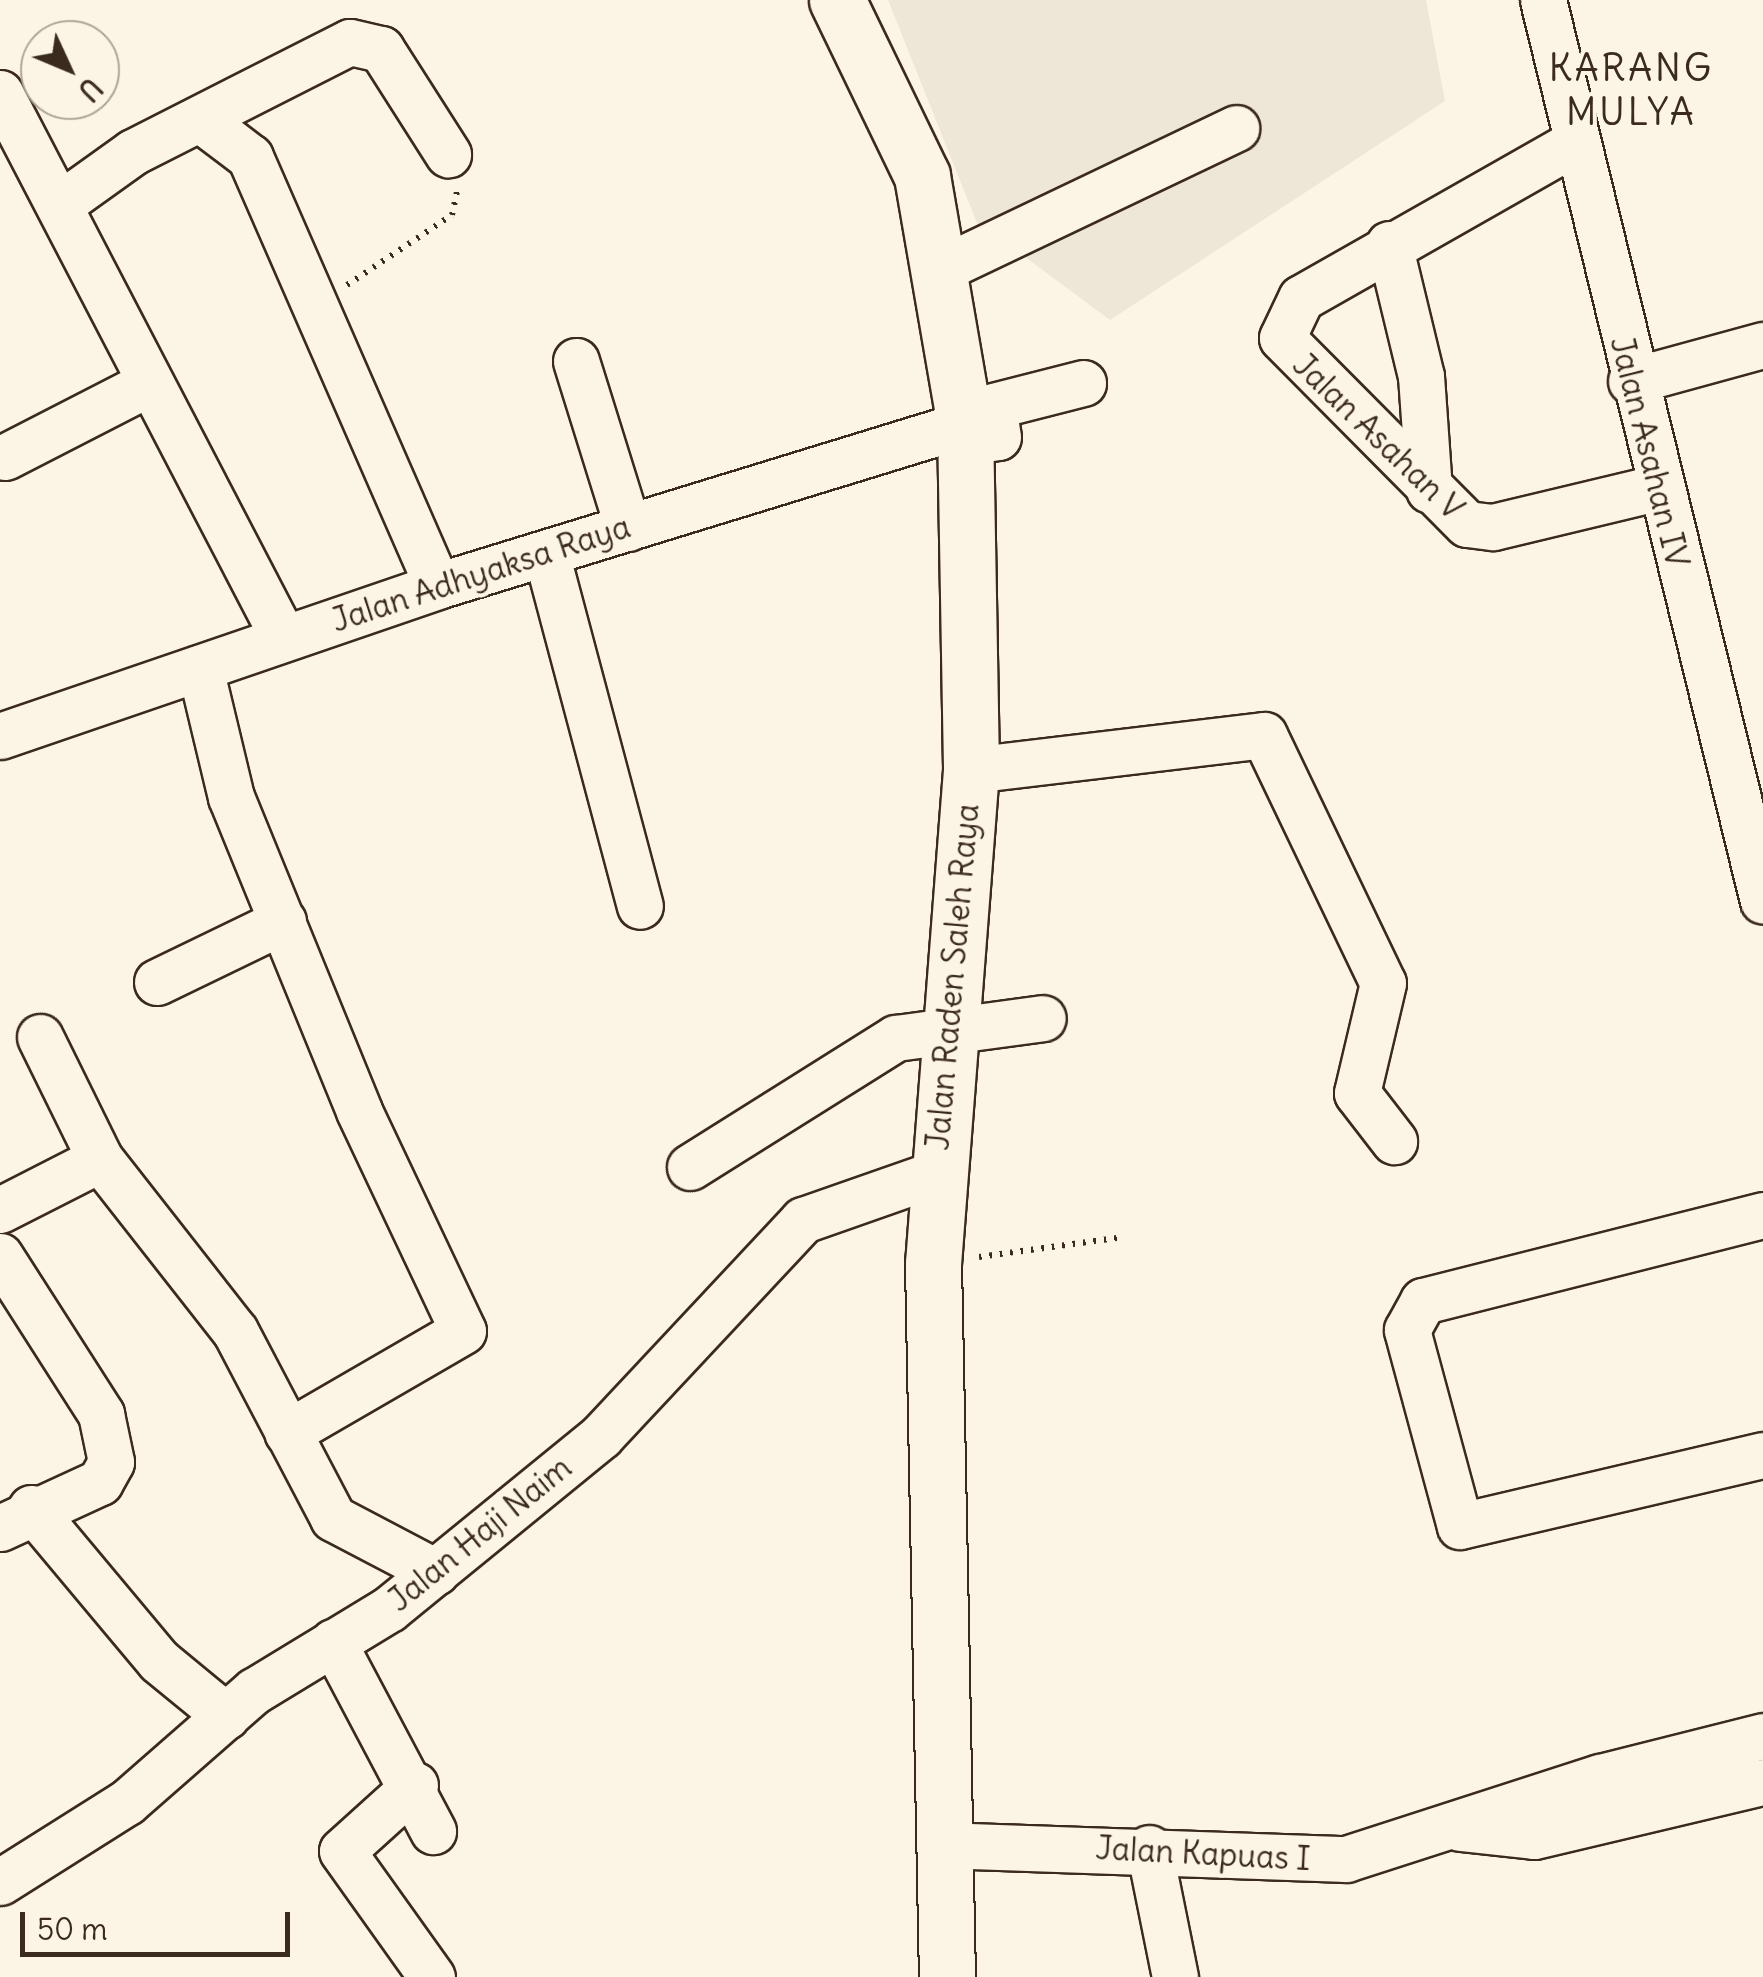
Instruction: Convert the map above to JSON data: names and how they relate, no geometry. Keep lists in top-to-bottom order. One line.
{"streets":{"main road":["Jalan Raden Saleh Raya"],"street":["Jalan Asahan V","Jalan Asahan IV","Jalan Adhyaksa Raya","Jalan Haji Naim","Jalan Kapuas I"]},"crossings":[["Jalan Asahan V","Jalan Asahan IV"],["Jalan Adhyaksa Raya","Jalan Raden Saleh Raya"],["Jalan Raden Saleh Raya","Jalan Haji Naim"],["Jalan Raden Saleh Raya","Jalan Kapuas I"]],"districts":["KARANG MULYA"],"scale_bar":"50 m","north":"bottom right"}
